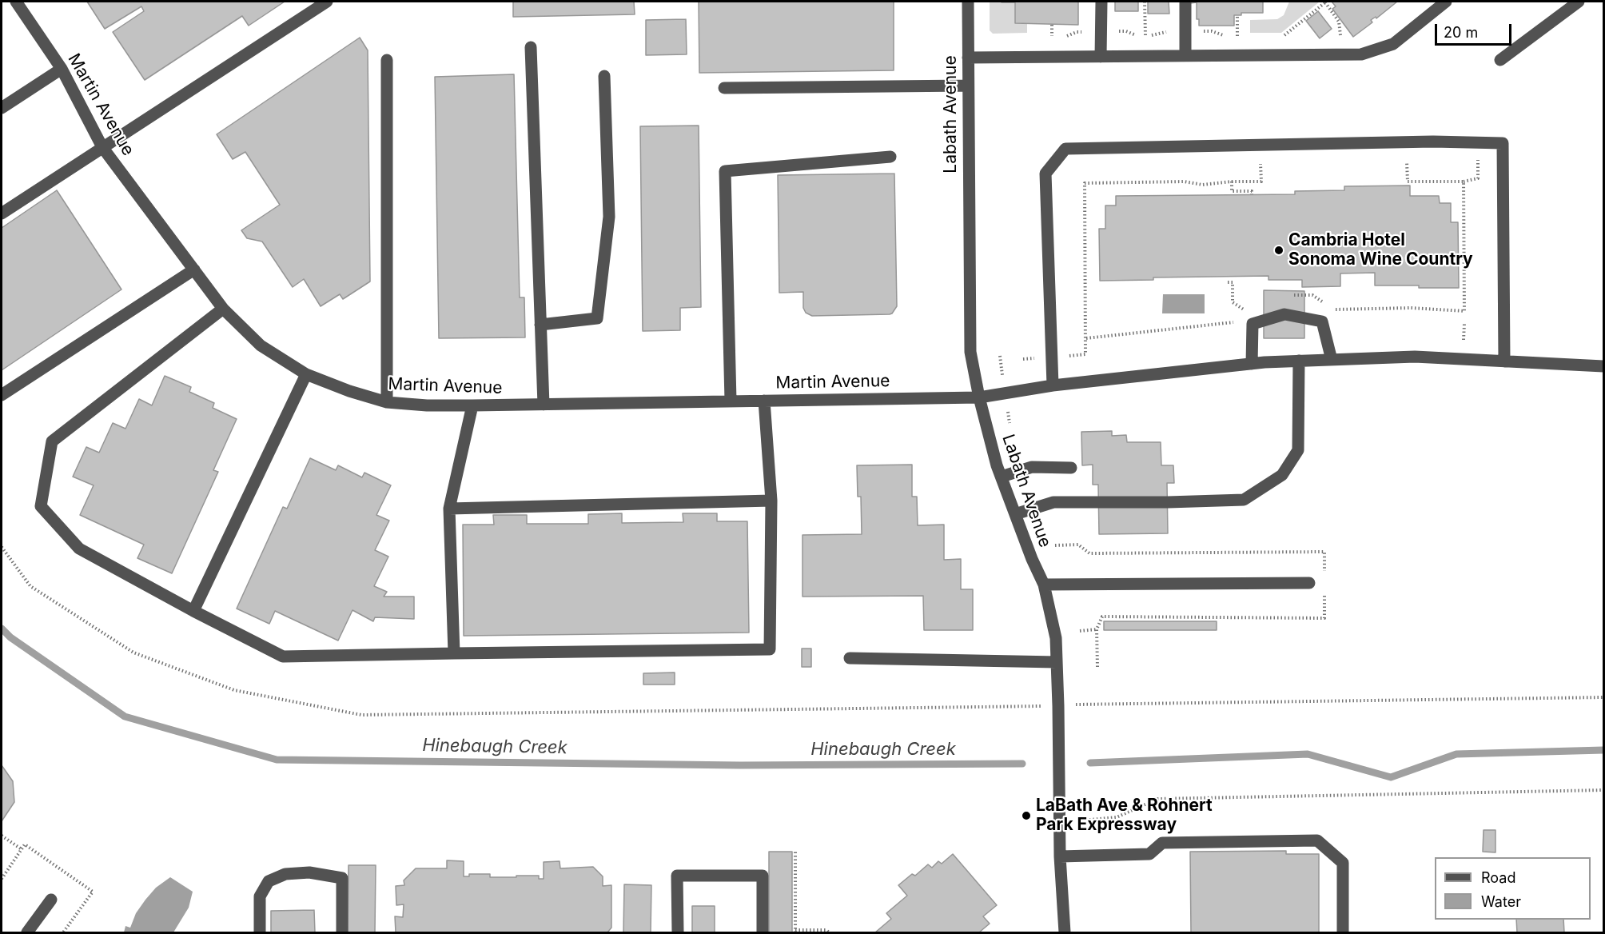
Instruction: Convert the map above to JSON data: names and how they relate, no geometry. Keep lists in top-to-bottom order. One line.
{"streets":{"street":["Martin Avenue","Labath Avenue"]},"crossings":[["Martin Avenue","Labath Avenue"]],"water":["Hinebaugh Creek"],"places":["Cambria Hotel Sonoma Wine Country","LaBath Ave & Rohnert Park Expressway"],"legend":["Road","Water"],"scale_bar":"20 m"}
